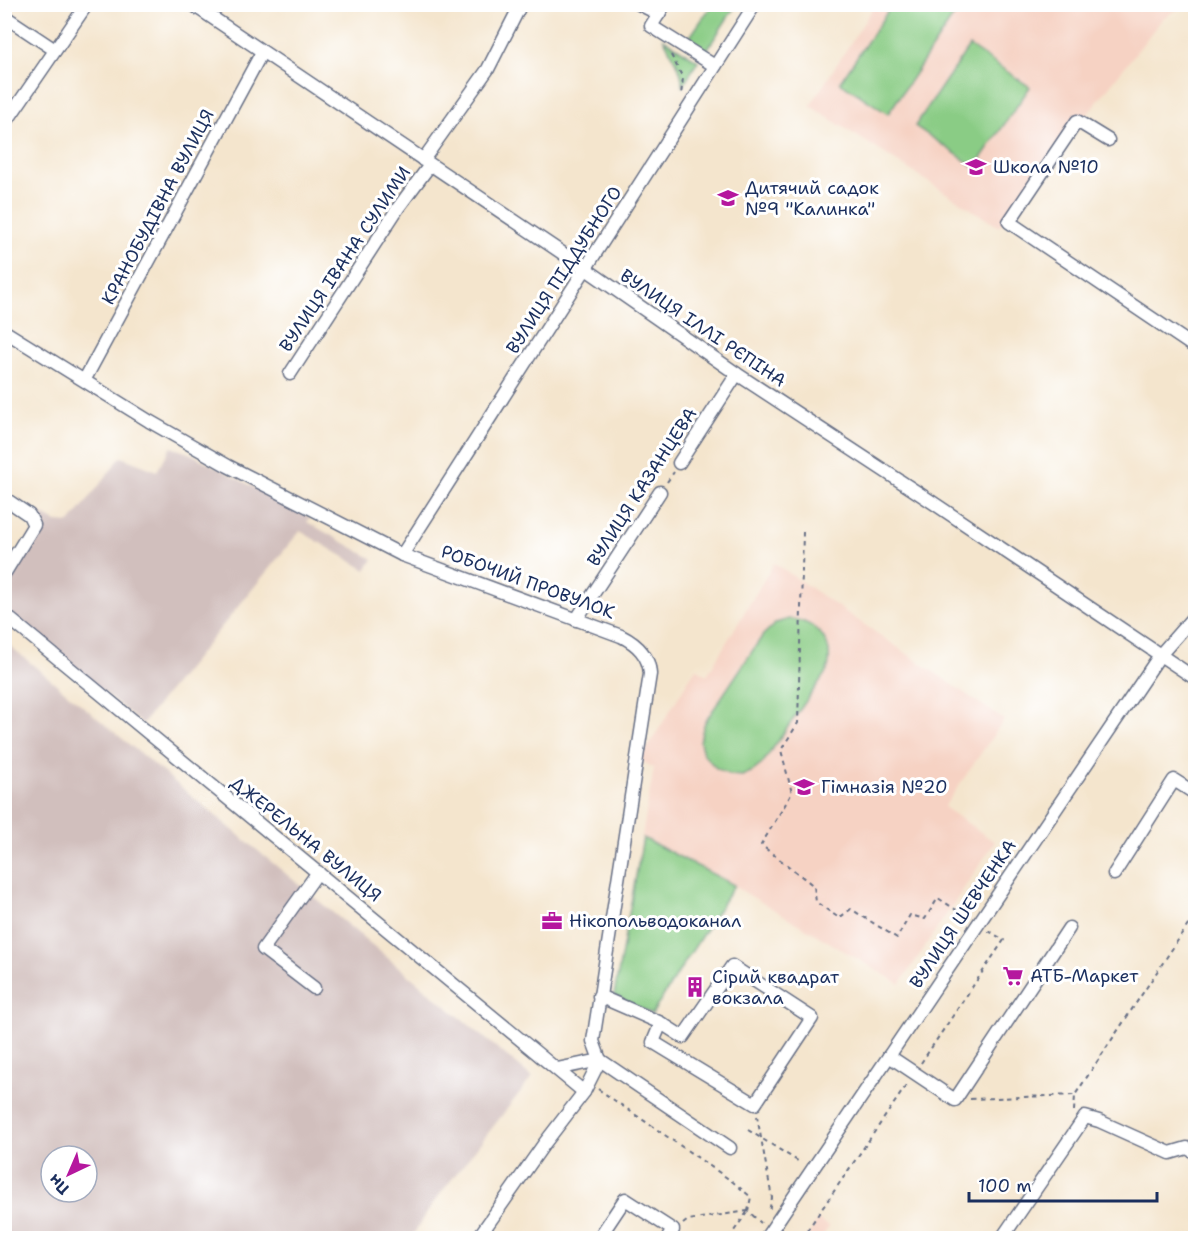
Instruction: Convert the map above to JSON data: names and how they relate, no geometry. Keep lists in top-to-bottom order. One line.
{"streets":{"street":["КРАНОБУДІВНА ВУЛИЦЯ","ВУЛИЦЯ ІВАНА СУЛИМИ","ВУЛИЦЯ ПІДДУБНОГО","ВУЛИЦЯ ІЛЛІ РЄПІНА","ВУЛИЦЯ КАЗАНЦЕВА","РОБОЧИЙ ПРОВУЛОК","ДЖЕРЕЛЬНА ВУЛИЦЯ","ВУЛИЦЯ ШЕВЧЕНКА"]},"crossings":[["КРАНОБУДІВНА ВУЛИЦЯ","ВУЛИЦЯ ІЛЛІ РЄПІНА"],["КРАНОБУДІВНА ВУЛИЦЯ","РОБОЧИЙ ПРОВУЛОК"],["ВУЛИЦЯ ІВАНА СУЛИМИ","ВУЛИЦЯ ІЛЛІ РЄПІНА"],["ВУЛИЦЯ ПІДДУБНОГО","ВУЛИЦЯ ІЛЛІ РЄПІНА"],["ВУЛИЦЯ ПІДДУБНОГО","РОБОЧИЙ ПРОВУЛОК"],["ВУЛИЦЯ ІЛЛІ РЄПІНА","ВУЛИЦЯ КАЗАНЦЕВА"],["ВУЛИЦЯ ІЛЛІ РЄПІНА","ВУЛИЦЯ ШЕВЧЕНКА"],["ВУЛИЦЯ КАЗАНЦЕВА","РОБОЧИЙ ПРОВУЛОК"]],"places":{"school or university":["Школа №10","Дитячий садок №9 \"Калинка\"","Гімназія №20"],"office":["Нікопольводоканал"],"supermarket":["АТБ-Маркет"],"building":["Сірий квадрат вокзала"]},"scale_bar":"100 m","north":"bottom left"}
